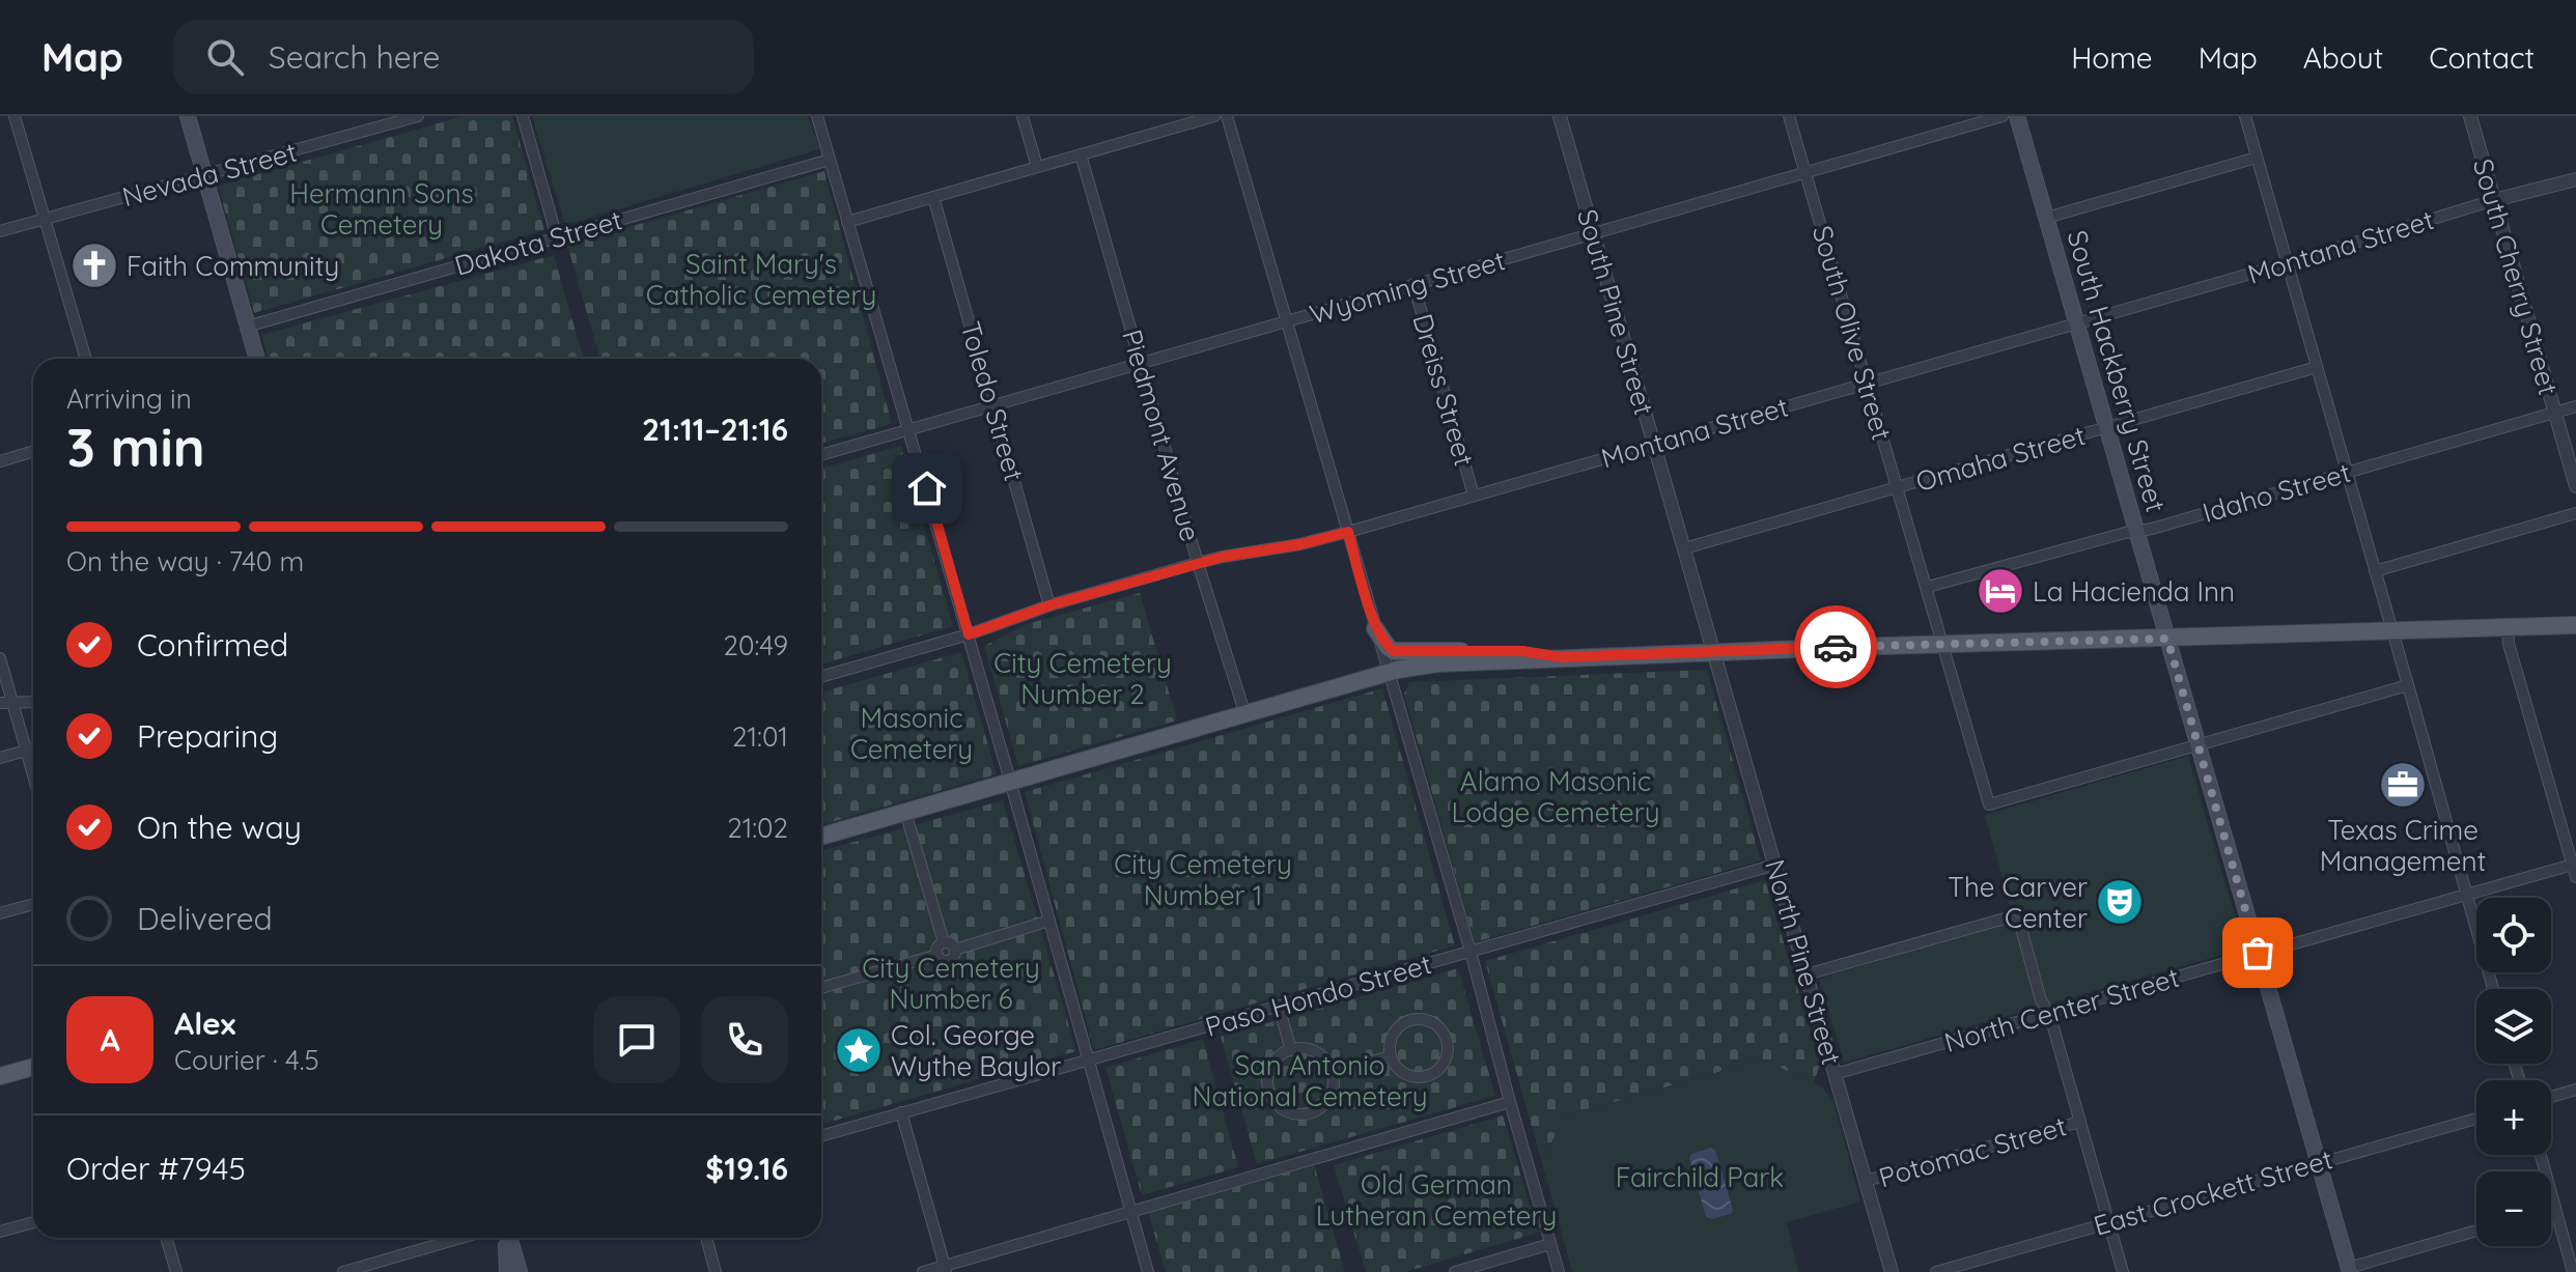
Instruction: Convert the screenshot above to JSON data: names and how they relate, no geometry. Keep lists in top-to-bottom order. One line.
{"streets":{"main road":["South Hackberry Street"],"street":["Nevada Street","Dakota Street","Montana Street","South Cherry Street","Wyoming Street","South Pine Street","South Olive Street","Dreiss Street","Toledo Street","Piedmont Avenue","Omaha Street","Idaho Street","North Pine Street","Paso Hondo Street","North Center Street","Potomac Street","East Crockett Street"]},"crossings":[["Montana Street","South Cherry Street"],["Montana Street","South Pine Street"],["Montana Street","South Olive Street"],["Montana Street","South Hackberry Street"],["Montana Street","Dreiss Street"],["Montana Street","Toledo Street"],["Montana Street","Piedmont Avenue"],["South Cherry Street","Idaho Street"],["Wyoming Street","South Pine Street"],["Wyoming Street","South Olive Street"],["Wyoming Street","Dreiss Street"],["Wyoming Street","Toledo Street"],["Wyoming Street","Piedmont Avenue"],["South Pine Street","Omaha Street"],["South Pine Street","North Pine Street"],["South Olive Street","South Hackberry Street"],["South Olive Street","Omaha Street"],["South Olive Street","Idaho Street"],["South Hackberry Street","Omaha Street"],["South Hackberry Street","Idaho Street"],["South Hackberry Street","North Center Street"],["South Hackberry Street","East Crockett Street"],["North Pine Street","Paso Hondo Street"],["North Pine Street","North Center Street"],["North Pine Street","Potomac Street"]],"parks":["Hermann Sons Cemetery","Saint Mary's Catholic Cemetery","City Cemetery Number 2","Masonic Cemetery","Alamo Masonic Lodge Cemetery","City Cemetery Number 1","City Cemetery Number 6","San Antonio National Cemetery","Fairchild Park","Old German Lutheran Cemetery"],"places":{"church":["Faith Community"],"hotel":["La Hacienda Inn"],"office":["Texas Crime Management"],"theatre":["The Carver Center"],"place":["Col. George Wythe Baylor"]},"page":{"header":"Map","search":"Search here","nav":["Home","Map","About","Contact"],"heading":["3 min","Arriving in","21:11–21:16"],"panel":["Alex","Courier · 4.5","Order #7945","$19.16"],"bar":"On the way · 740 m","list":[["Confirmed","20:49"],["Preparing","21:01"],["On the way","21:02"],"Delivered"],"map_buttons":["+","−"],"round":"A"}}
